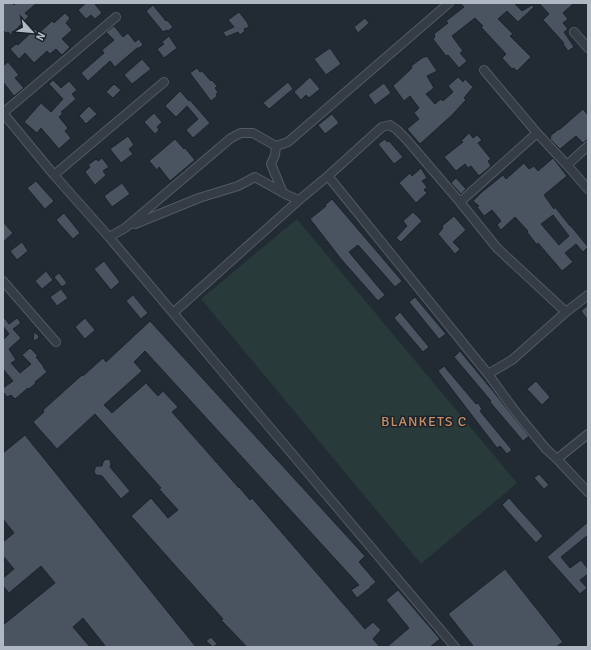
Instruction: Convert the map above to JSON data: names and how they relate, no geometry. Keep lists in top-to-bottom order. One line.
{"districts":["BLANKETS C"],"north":"bottom right"}
